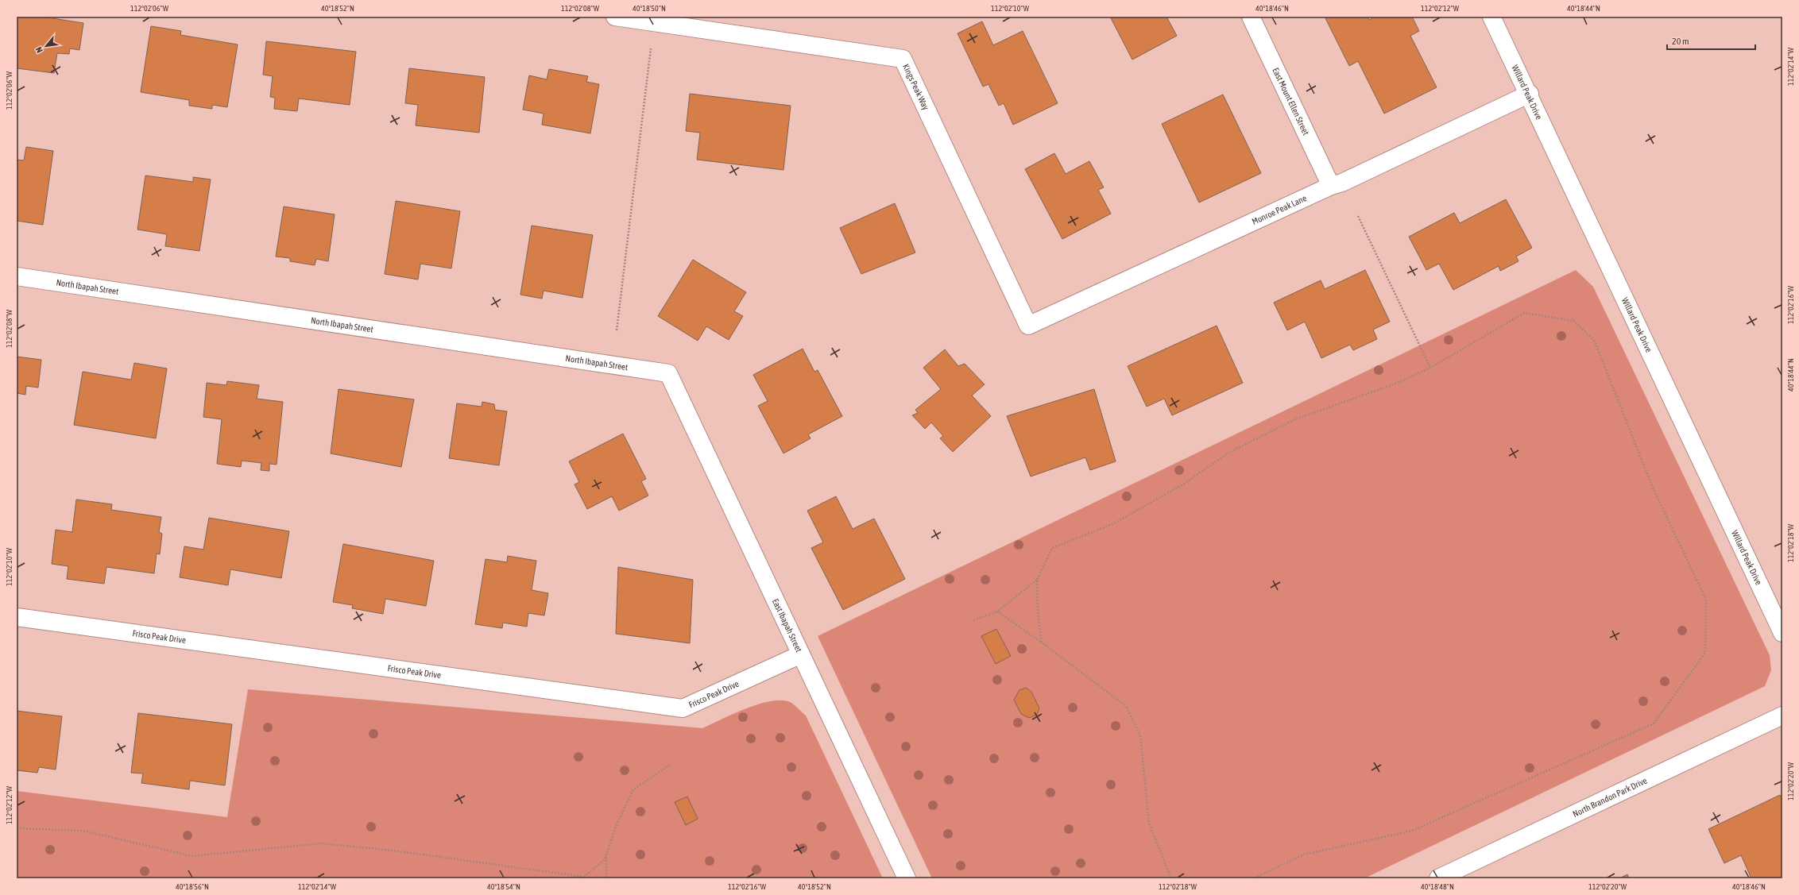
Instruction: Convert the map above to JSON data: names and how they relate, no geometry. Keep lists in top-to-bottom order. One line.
{"streets":{"street":["Kings Peak Way","Willard Peak Drive","East Mount Ellen Street","Monroe Peak Lane","North Ibapah Street","East Ibapah Street","Frisco Peak Drive","North Brandon Park Drive"]},"crossings":[["Kings Peak Way","Monroe Peak Lane"],["Willard Peak Drive","Monroe Peak Lane"],["East Mount Ellen Street","Monroe Peak Lane"],["North Ibapah Street","East Ibapah Street"],["East Ibapah Street","Frisco Peak Drive"]],"scale_bar":"20 m","north":"bottom left","coordinates":["112°02'06\"W","40°18'52\"N","112°02'08\"W","40°18'50\"N","112°02'10\"W","40°18'46\"N","112°02'12\"W","40°18'44\"N","112°02'14\"W","112°02'16\"W","112°02'18\"W","112°02'20\"W","40°18'56\"N","40°18'54\"N","40°18'48\"N"]}
